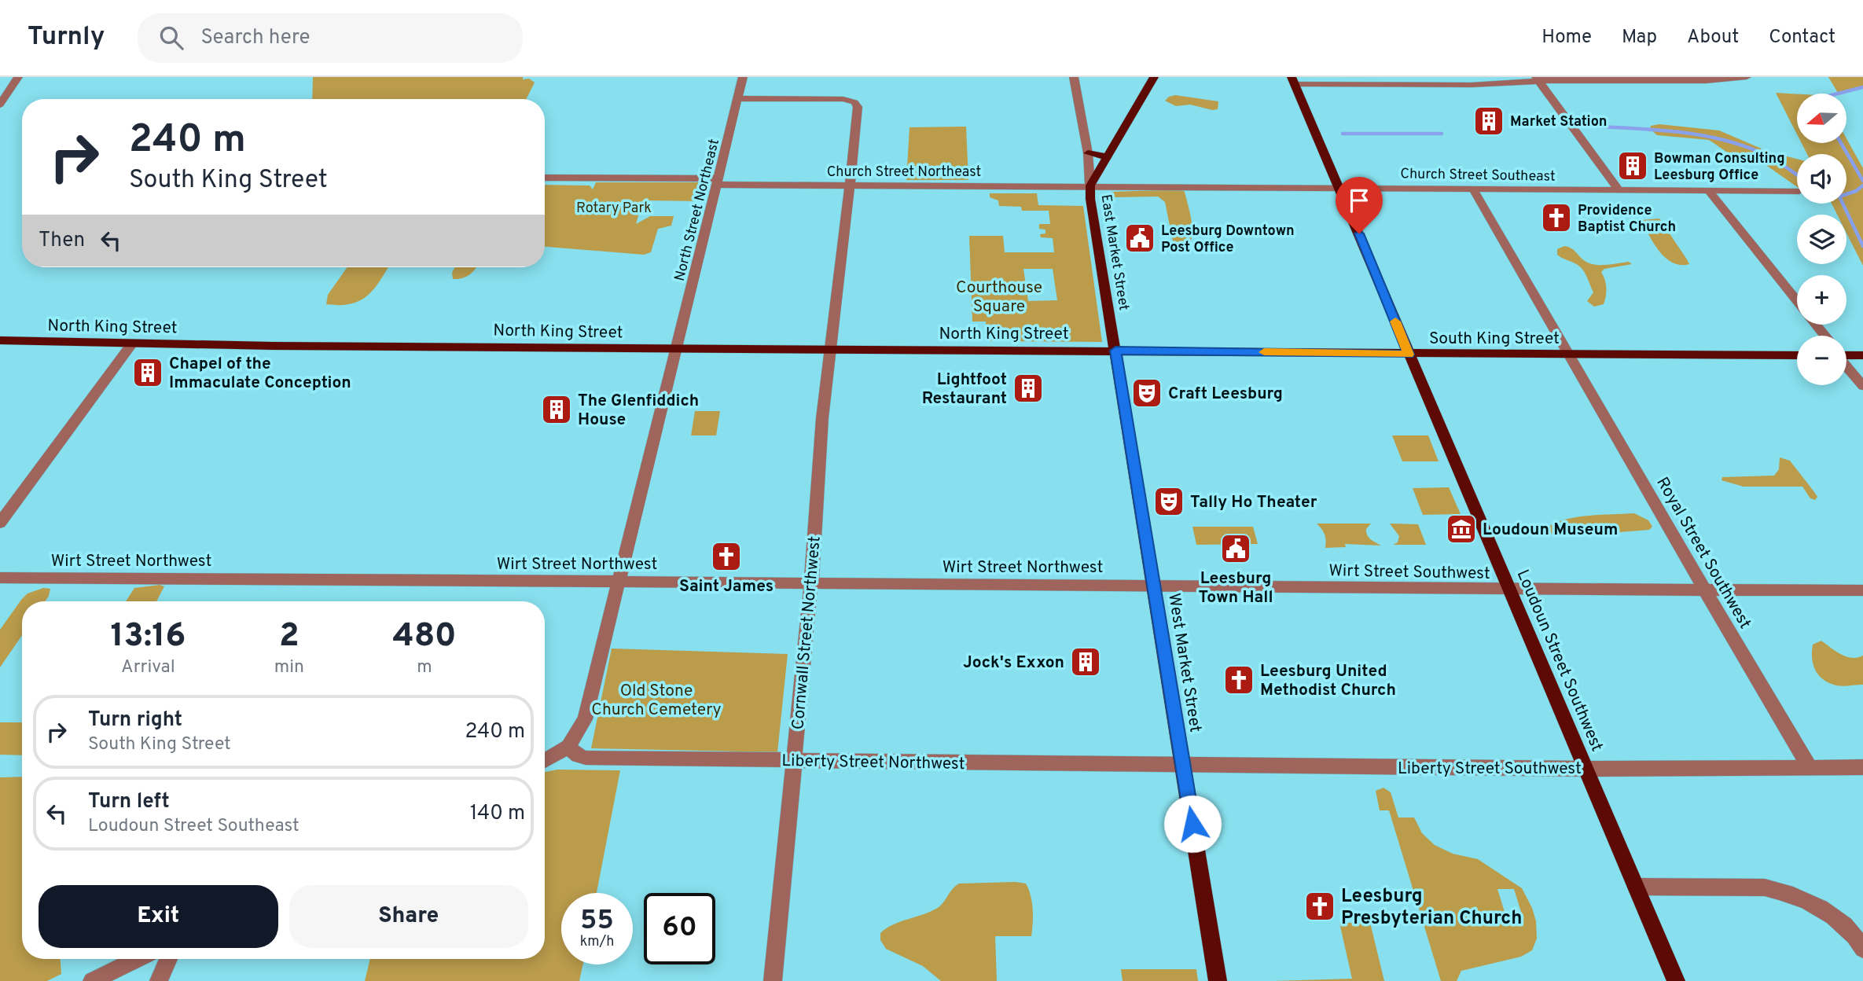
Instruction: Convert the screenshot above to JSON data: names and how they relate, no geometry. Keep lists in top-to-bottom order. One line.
{"streets":{"main road":["East Market Street","North King Street","South King Street","Loudoun Street Southwest","West Market Street"],"street":["Church Street Northeast","Church Street Southeast","North Street Northeast","Royal Street Southwest","Wirt Street Northwest","Wirt Street Southwest","Cornwall Street Northwest","Liberty Street Northwest","Liberty Street Southwest"]},"crossings":[["Church Street Northeast","Church Street Southeast"],["Church Street Northeast","North Street Northeast"],["Church Street Northeast","East Market Street"],["Church Street Northeast","Cornwall Street Northwest"],["Church Street Southeast","East Market Street"],["Church Street Southeast","Royal Street Southwest"],["Church Street Southeast","Loudoun Street Southwest"],["North Street Northeast","North King Street"],["North Street Northeast","Wirt Street Northwest"],["North Street Northeast","Cornwall Street Northwest"],["North Street Northeast","Liberty Street Northwest"],["East Market Street","North King Street"],["East Market Street","South King Street"],["East Market Street","West Market Street"],["North King Street","South King Street"],["North King Street","Cornwall Street Northwest"],["North King Street","West Market Street"],["South King Street","Royal Street Southwest"],["South King Street","Loudoun Street Southwest"],["South King Street","West Market Street"],["Royal Street Southwest","Wirt Street Southwest"],["Royal Street Southwest","Liberty Street Southwest"],["Wirt Street Northwest","Wirt Street Southwest"],["Wirt Street Northwest","Cornwall Street Northwest"],["Wirt Street Northwest","West Market Street"],["Wirt Street Southwest","Loudoun Street Southwest"],["Wirt Street Southwest","West Market Street"],["Cornwall Street Northwest","Liberty Street Northwest"],["Loudoun Street Southwest","Liberty Street Southwest"],["West Market Street","Liberty Street Northwest"],["West Market Street","Liberty Street Southwest"],["Liberty Street Northwest","Liberty Street Southwest"]],"parks":["Rotary Park","Courthouse Square","Old Stone Church Cemetery"],"places":{"building":["Market Station","Bowman Consulting Leesburg Office","Chapel of the Immaculate Conception","Lightfoot Restaurant","The Glenfiddich House","Jock's Exxon"],"church":["Providence Baptist Church","Saint James","Leesburg United Methodist Church","Leesburg Presbyterian Church"],"public building":["Leesburg Downtown Post Office","Leesburg Town Hall"],"theatre":["Craft Leesburg","Tally Ho Theater"],"museum":["Loudoun Museum"]},"north":"left","page":{"header":"Turnly","search":"Search here","nav":["Home","Map","About","Contact"],"map_buttons":["+","−"],"turn":["240 m","South King Street"],"then":"Then","eta":["13:16","Arrival","2","min","480","m"],"list":[{"name":"Turn right","note":"South King Street","value":"240 m"},{"name":"Turn left","note":"Loudoun Street Southeast","value":"140 m"}],"buttons":["Exit","Share"],"speed":"55 km/h","limit":"60"}}
